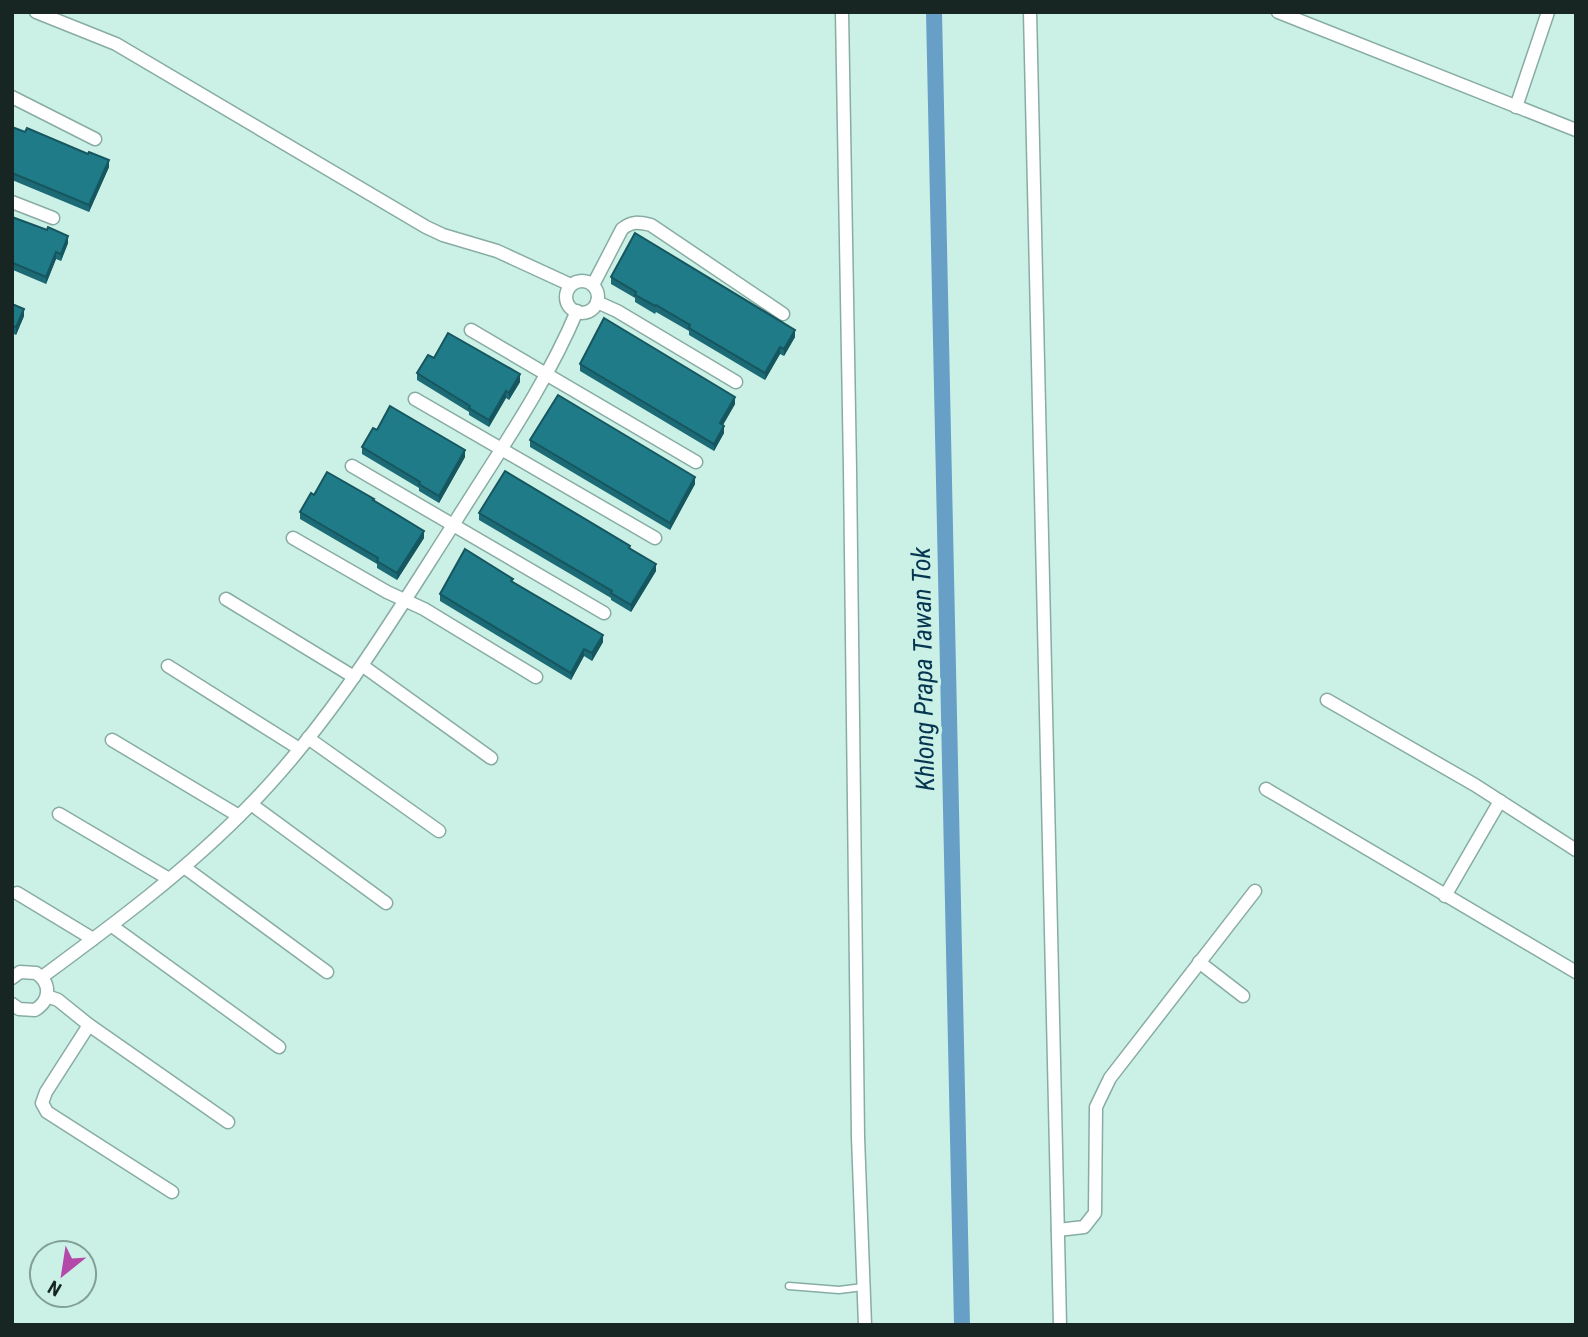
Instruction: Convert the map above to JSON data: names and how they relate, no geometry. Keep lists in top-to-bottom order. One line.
{"water":["Khlong Prapa Tawan Tok"],"north":"bottom left"}
